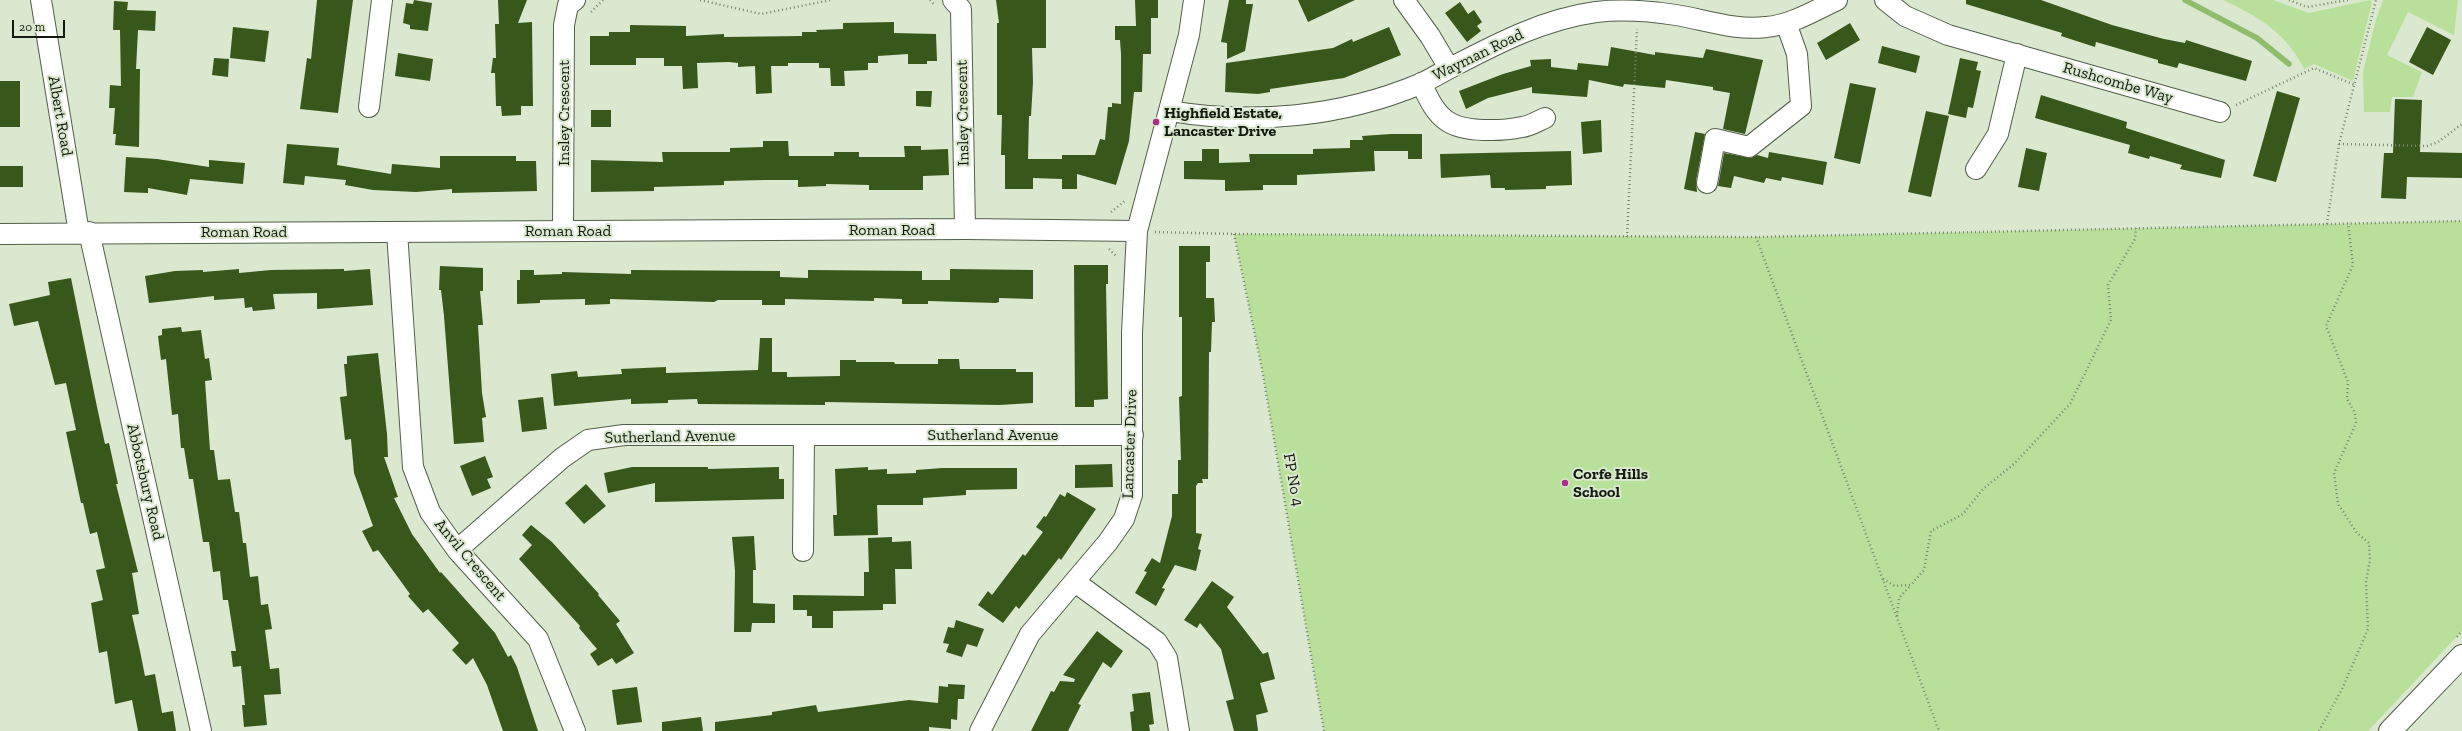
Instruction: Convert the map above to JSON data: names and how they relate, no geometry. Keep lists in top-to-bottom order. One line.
{"streets":{"street":["Wayman Road","Rushcombe Way","Insley Crescent","Albert Road","Roman Road","Sutherland Avenue","Lancaster Drive","Abbotsbury Road","Anvil Crescent"],"path":["FP No 4"]},"crossings":[["Wayman Road","Lancaster Drive"],["Insley Crescent","Roman Road"],["Albert Road","Roman Road"],["Albert Road","Abbotsbury Road"],["Roman Road","Lancaster Drive"],["Roman Road","Abbotsbury Road"],["Roman Road","Anvil Crescent"],["Sutherland Avenue","Lancaster Drive"],["Sutherland Avenue","Anvil Crescent"]],"places":["Highfield Estate, Lancaster Drive","Corfe Hills School"],"scale_bar":"20 m"}
